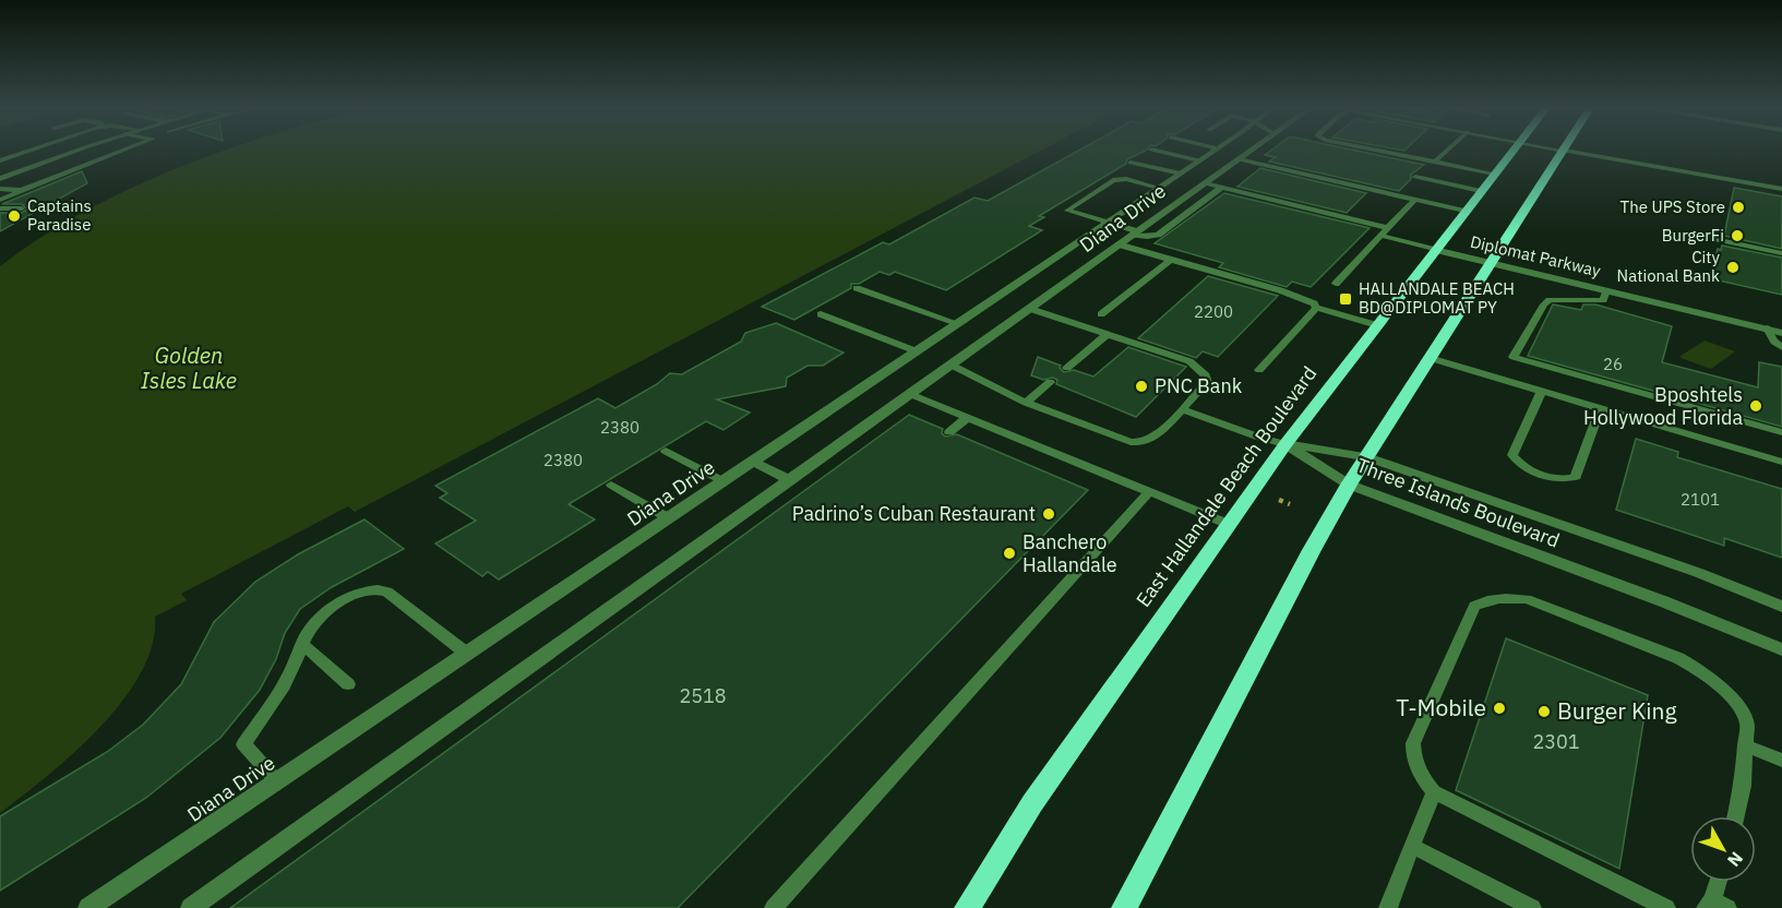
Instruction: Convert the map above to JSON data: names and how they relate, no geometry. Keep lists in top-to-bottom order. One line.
{"streets":{"main road":["East Hallandale Beach Boulevard"],"street":["Diana Drive","Diplomat Parkway","Three Islands Boulevard"]},"crossings":[["Diplomat Parkway","East Hallandale Beach Boulevard"],["East Hallandale Beach Boulevard","Three Islands Boulevard"]],"water":["Golden Isles Lake"],"places":{"other":["The UPS Store","Captains Paradise","BurgerFi","City National Bank","PNC Bank","Bposhtels Hollywood Florida","Padrino’s Cuban Restaurant","Banchero Hallandale","T-Mobile","Burger King"],"transit":["HALLANDALE BEACH BD@DIPLOMAT PY"]},"house_numbers":["2200","26","2380","2380","2101","2518","2301"],"north":"bottom right"}
